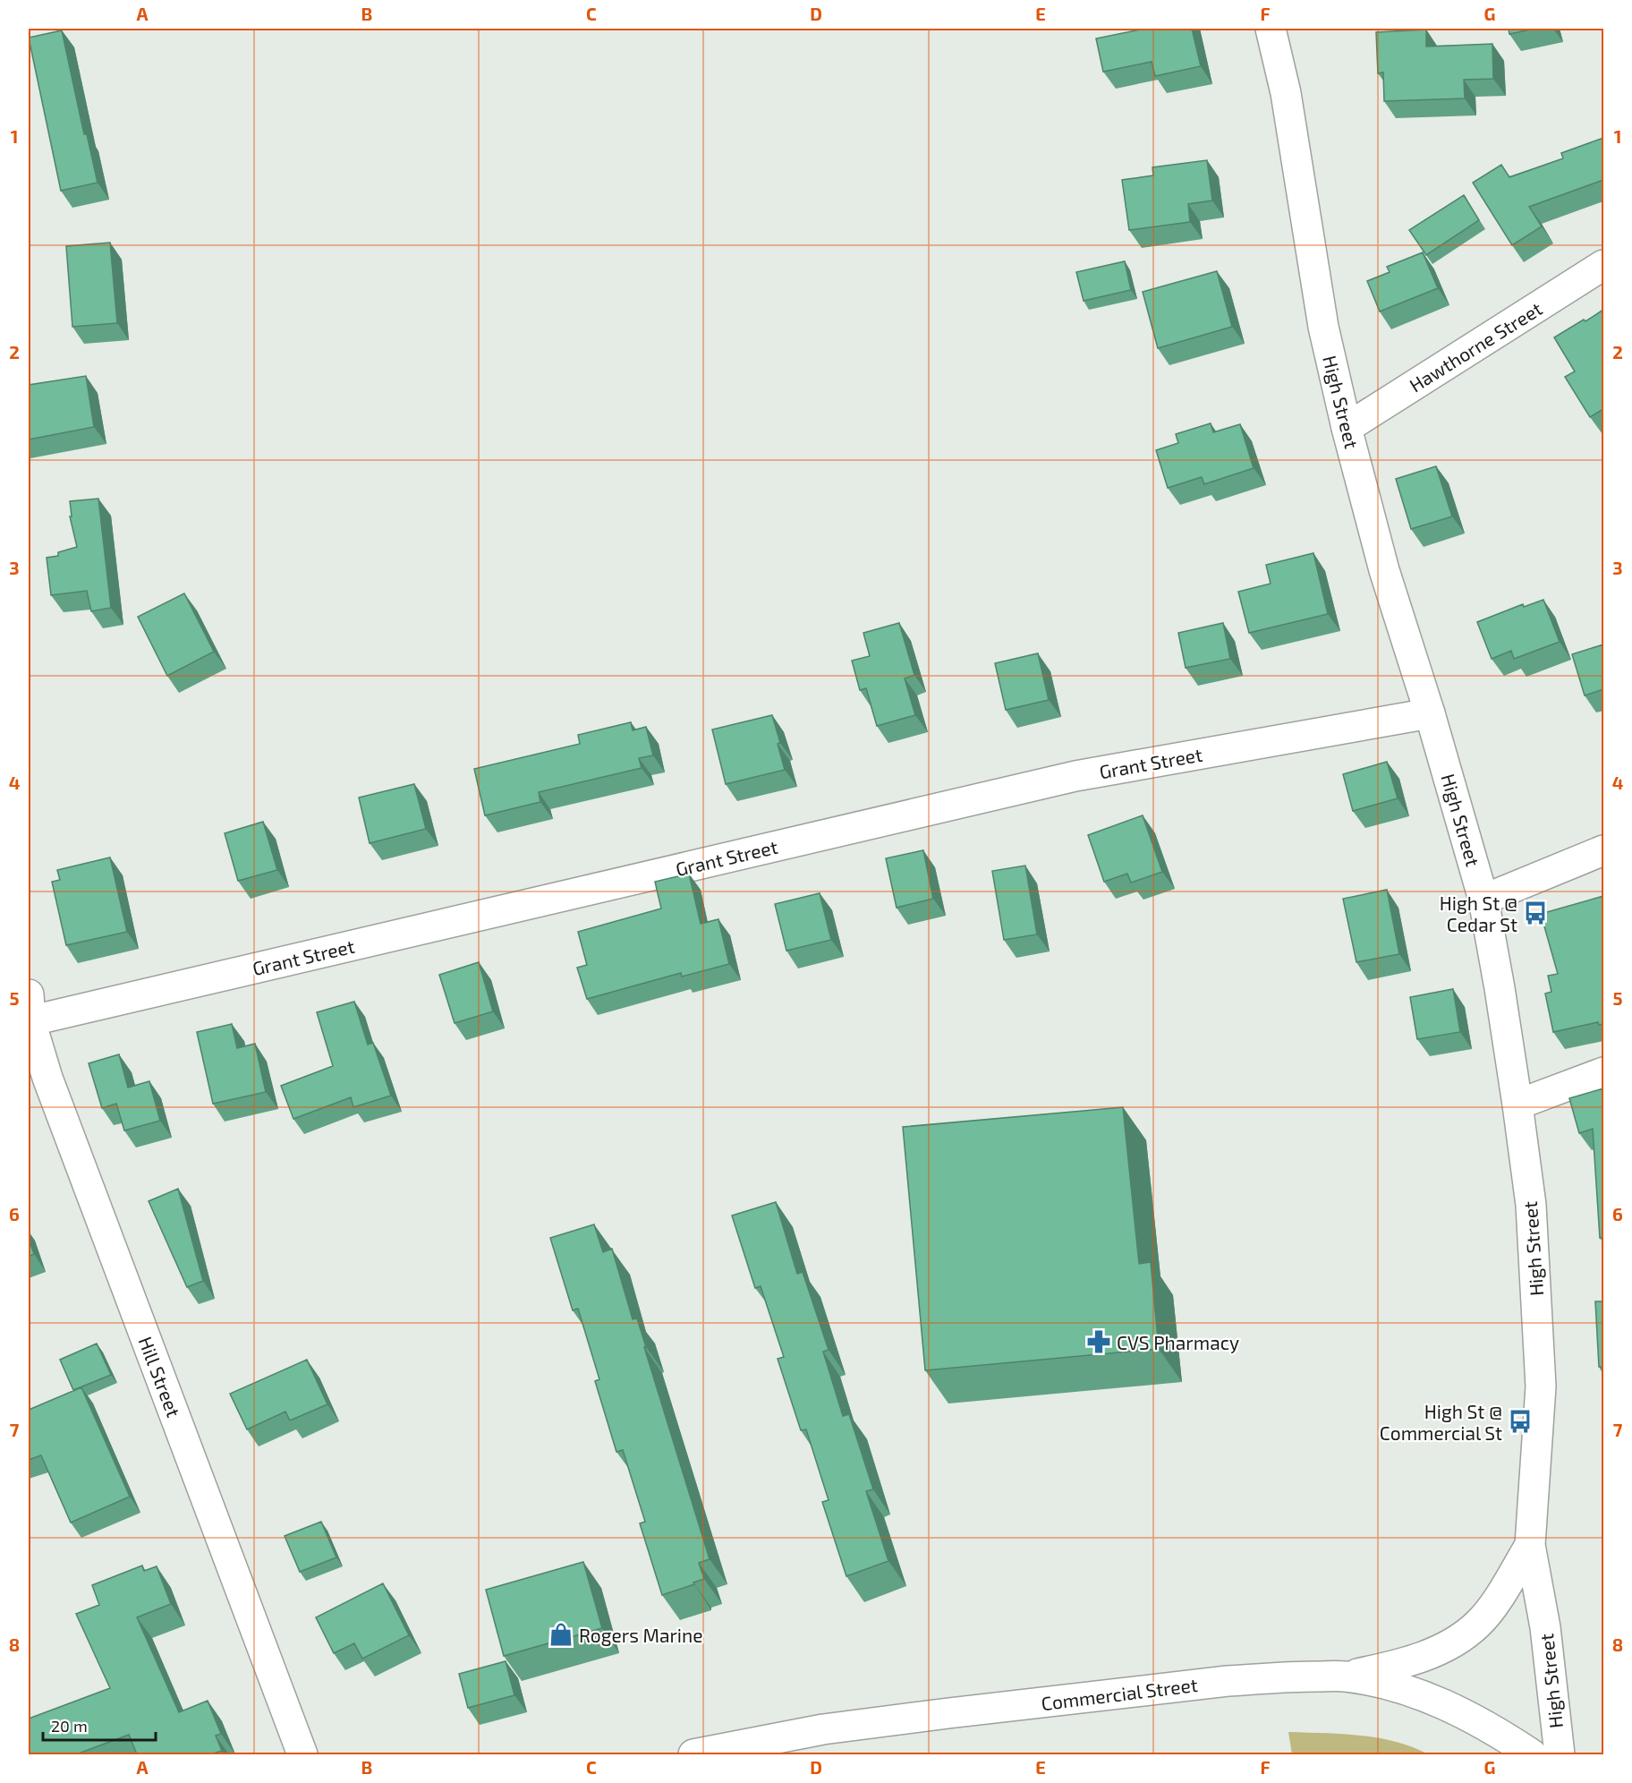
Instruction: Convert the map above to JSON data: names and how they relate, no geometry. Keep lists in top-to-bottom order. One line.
{"streets":{"main road":["Hawthorne Street","High Street","Grant Street","Hill Street","Commercial Street"]},"crossings":[["Hawthorne Street","High Street"],["High Street","Grant Street"],["Grant Street","Hill Street"]],"places":{"bus stop":["High St @ Cedar St","High St @ Commercial St"],"pharmacy":["CVS Pharmacy"],"shop":["Rogers Marine"]},"scale_bar":"20 m","grid":{"columns":["A","B","C","D","E","F","G"],"rows":["1","2","3","4","5","6","7","8"]}}
